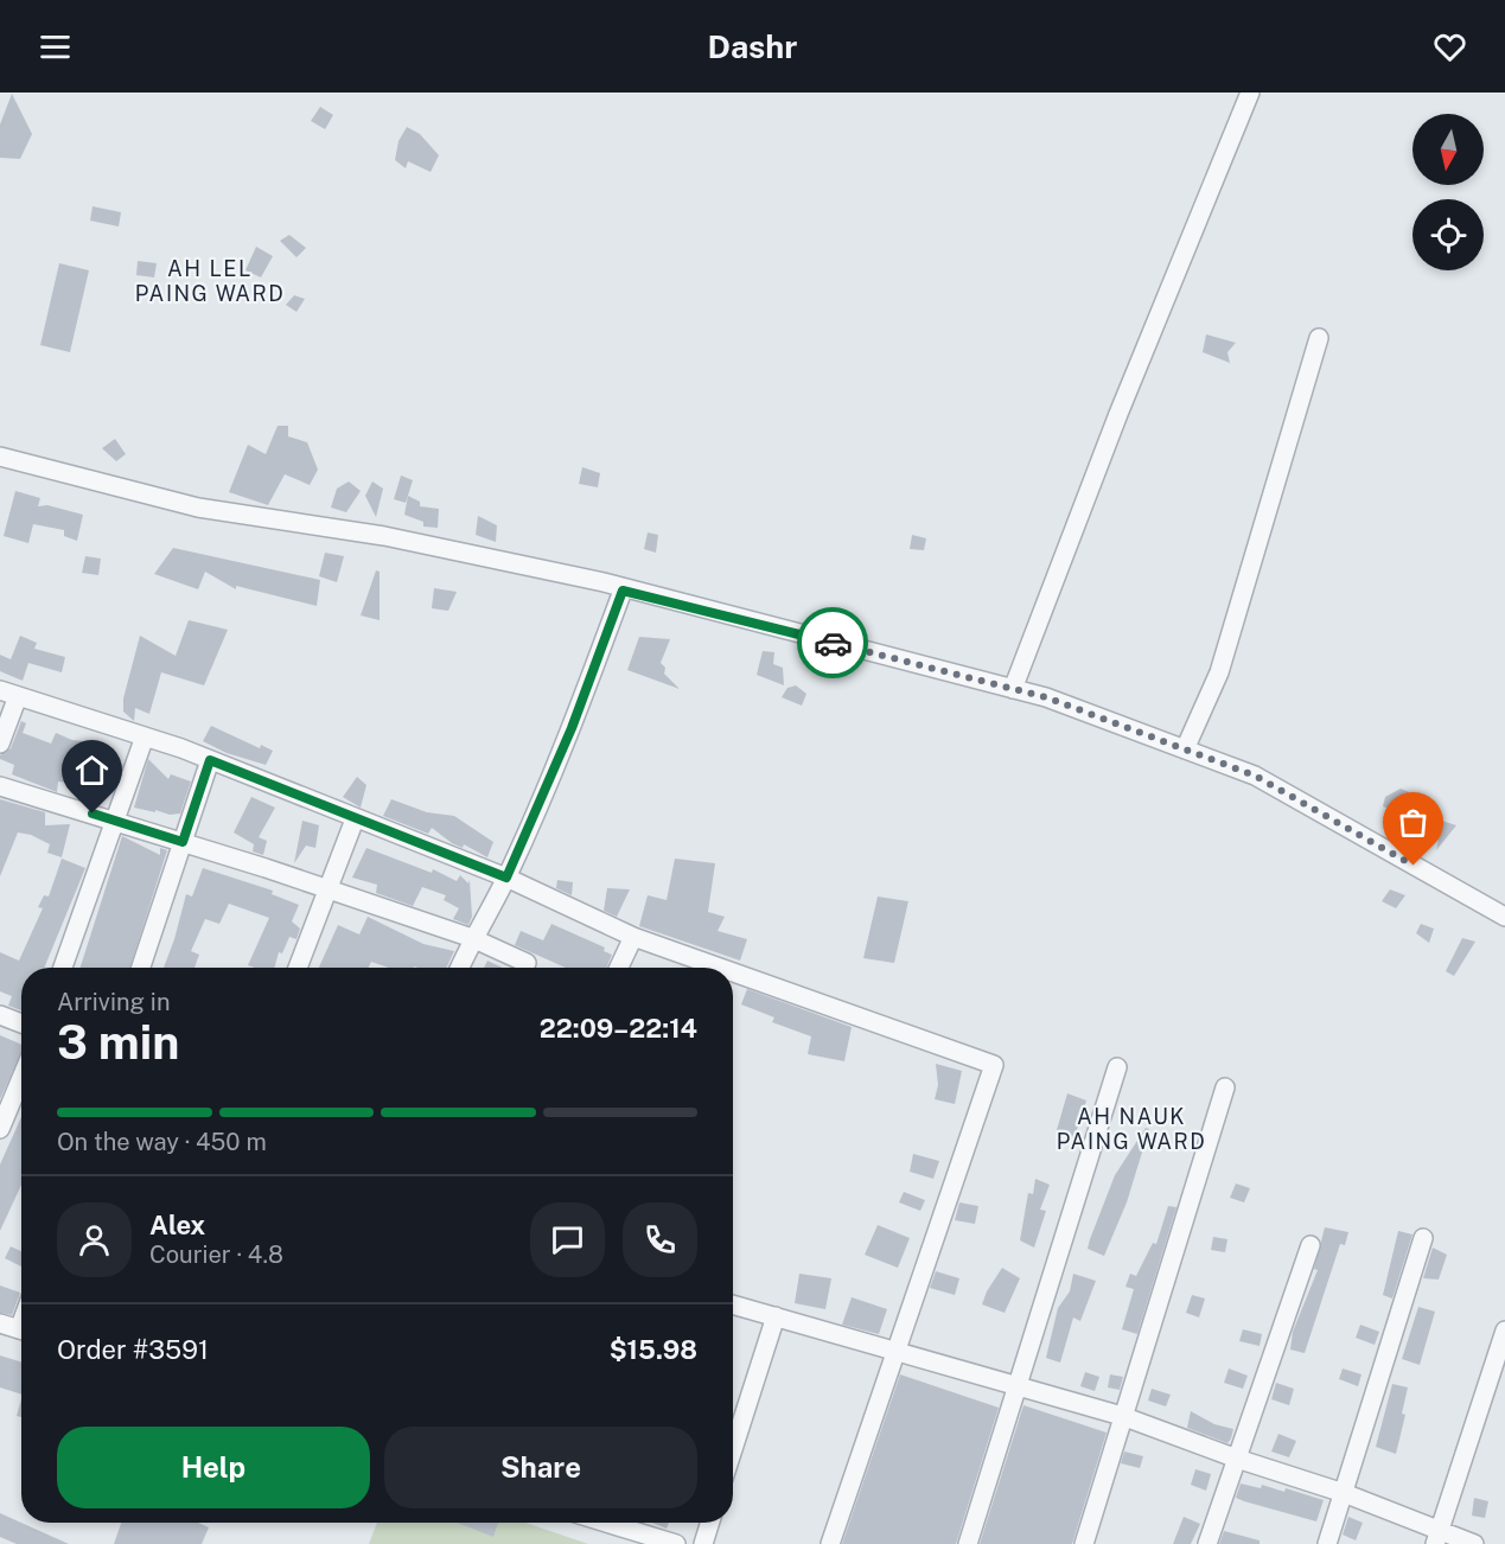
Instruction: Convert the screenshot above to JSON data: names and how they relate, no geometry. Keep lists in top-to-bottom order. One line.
{"districts":["AH LEL PAING WARD","AH NAUK PAING WARD"],"north":"bottom","page":{"header":"Dashr","heading":["3 min","Arriving in","22:09–22:14"],"panel":["Alex","Courier · 4.8","Order #3591","$15.98"],"bar":"On the way · 450 m","buttons":["Help","Share"]}}
